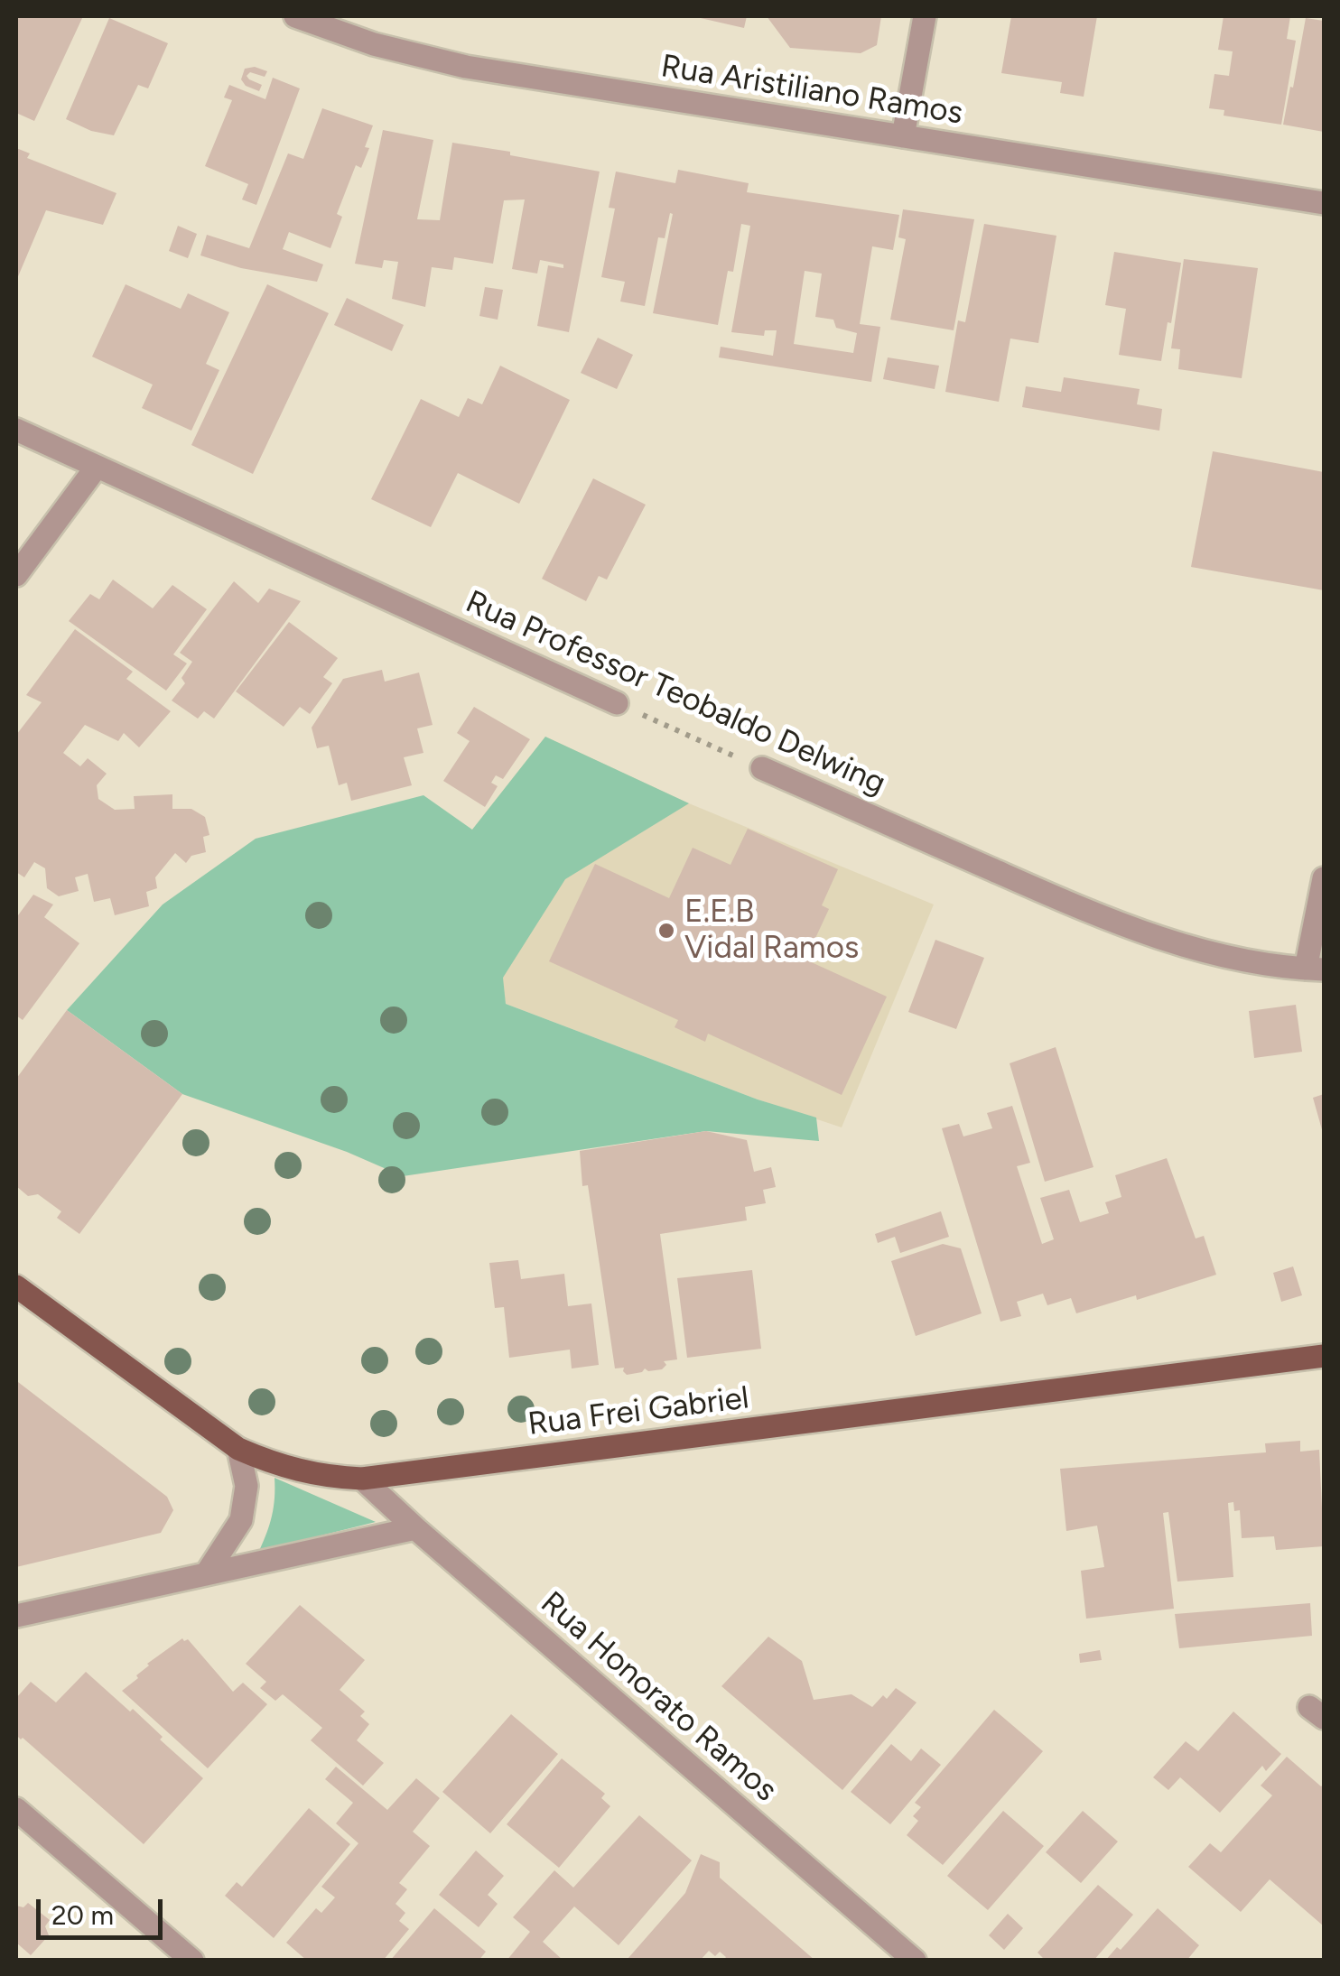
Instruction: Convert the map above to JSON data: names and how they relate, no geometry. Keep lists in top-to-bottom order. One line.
{"streets":{"main road":["Rua Frei Gabriel"],"street":["Rua Aristiliano Ramos","Rua Professor Teobaldo Delwing","Rua Honorato Ramos"]},"crossings":[["Rua Frei Gabriel","Rua Honorato Ramos"]],"places":["E.E.B Vidal Ramos"],"scale_bar":"20 m"}
